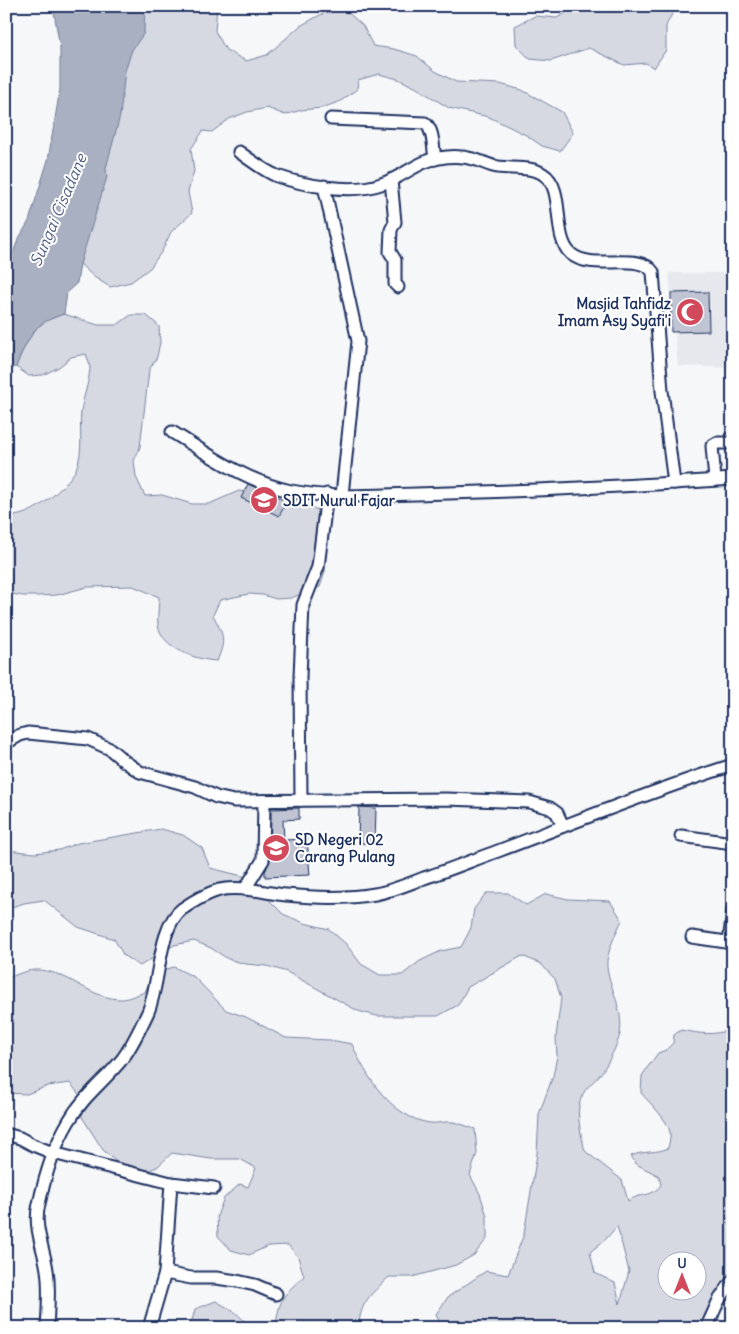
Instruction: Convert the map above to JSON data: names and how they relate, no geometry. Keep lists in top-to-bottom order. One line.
{"water":["Sungai Cisadane"],"places":{"mosque":["Masjid Tahfidz Imam Asy Syafi'i"],"school or university":["SDIT Nurul Fajar","SD Negeri 02 Carang Pulang"]},"north":"top"}
